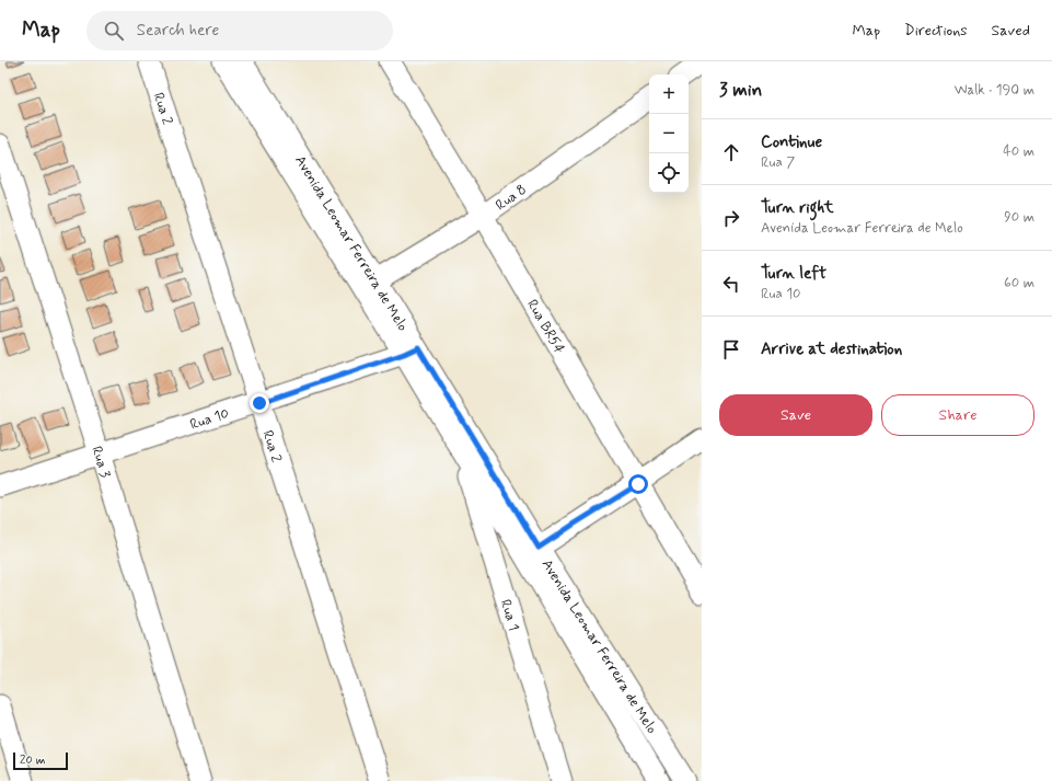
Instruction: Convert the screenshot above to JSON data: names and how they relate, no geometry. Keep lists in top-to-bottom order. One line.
{"streets":{"street":["Rua 2","Rua 8","Avenida Leomar Ferreira de Melo","Rua BR54","Rua 10","Rua 3","Rua 1"]},"crossings":[["Rua 2","Rua 10"],["Rua 8","Avenida Leomar Ferreira de Melo"],["Rua 8","Rua BR54"],["Avenida Leomar Ferreira de Melo","Rua 10"],["Avenida Leomar Ferreira de Melo","Rua 1"],["Rua 10","Rua 3"]],"scale_bar":"20 m","page":{"header":"Map","search":"Search here","nav":["Map","Directions","Saved"],"heading":["3 min","Walk · 190 m"],"map_buttons":["+","−"],"list":[["Continue","Rua 7","40 m"],["Turn right","Avenida Leomar Ferreira de Melo","90 m"],["Turn left","Rua 10","60 m"],"Arrive at destination"],"buttons":["Save","Share"],"scale":"20 m"}}
